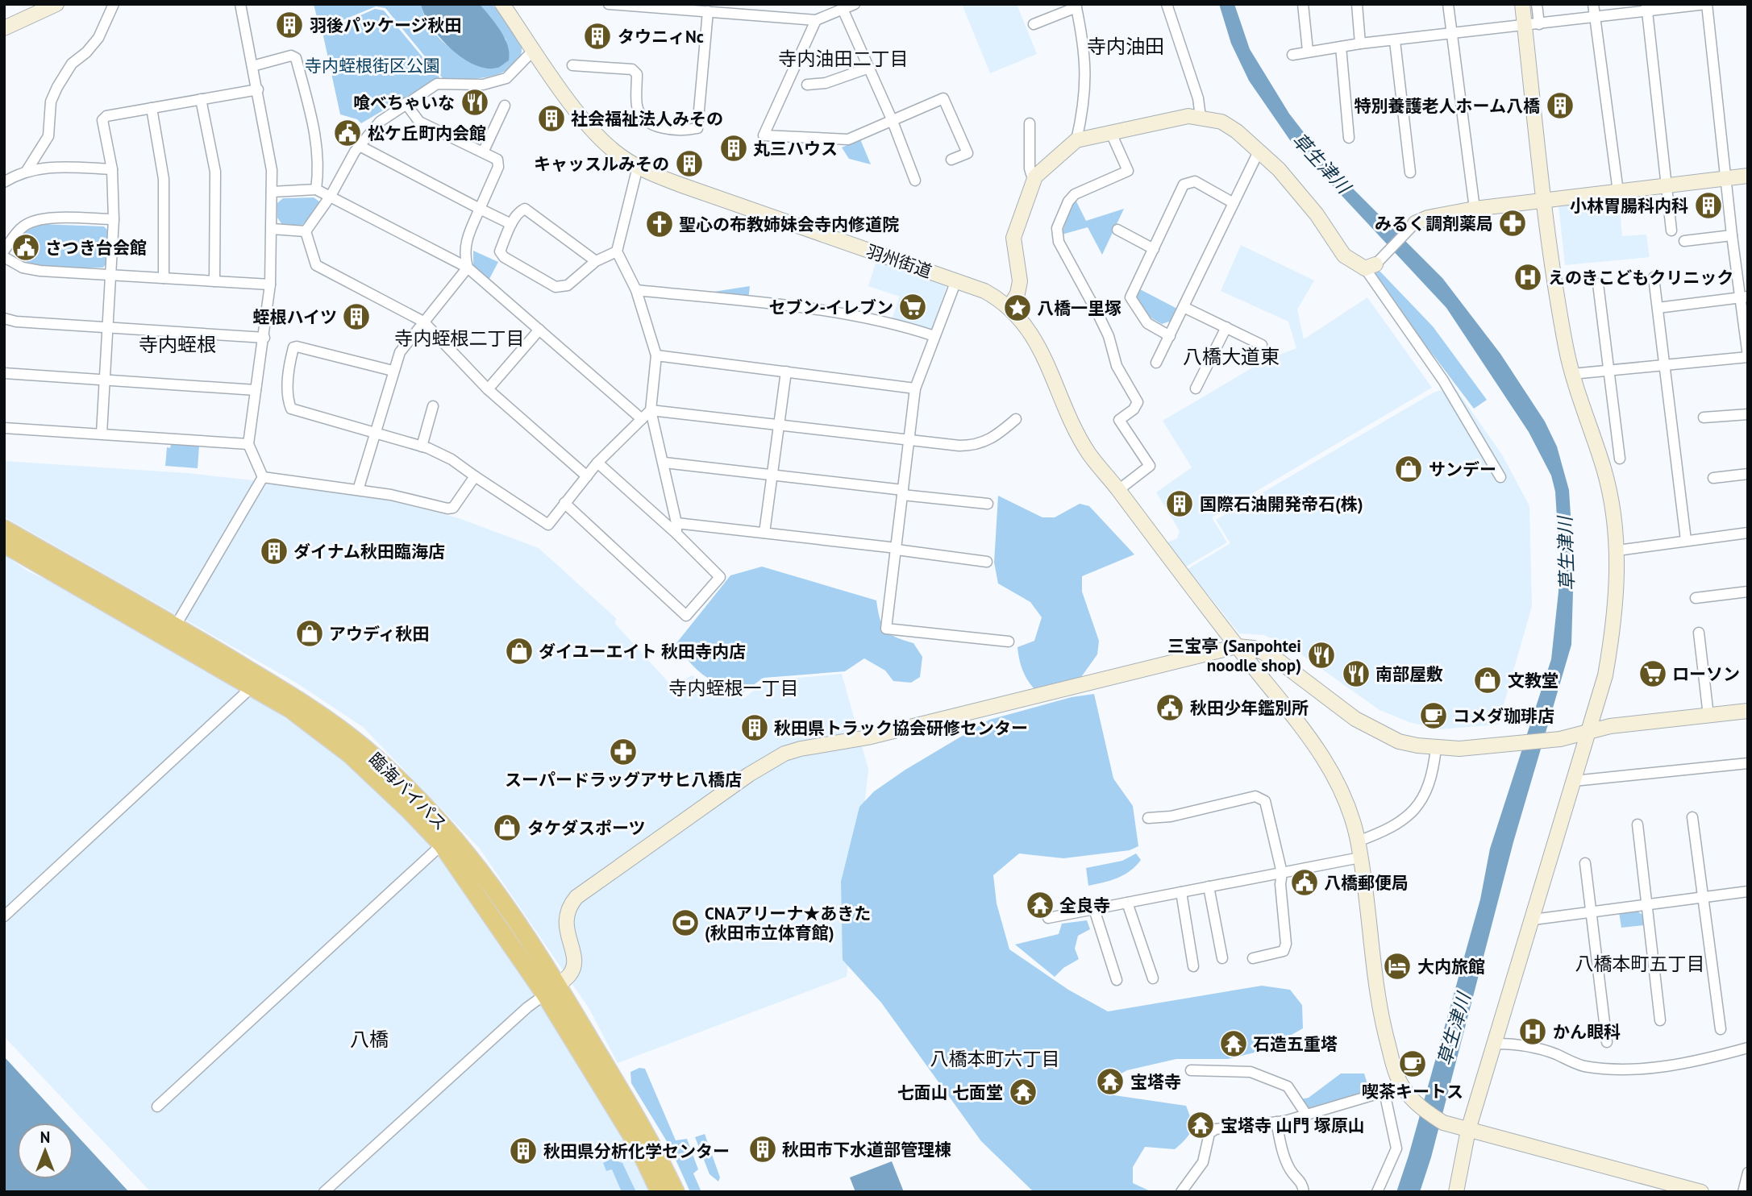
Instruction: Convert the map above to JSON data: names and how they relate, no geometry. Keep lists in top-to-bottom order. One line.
{"streets":{"highway":["臨海バイパス"],"street":["羽州街道"]},"districts":["寺内油田","寺内油田二丁目","寺内蛭根二丁目","寺内蛭根","八橋大道東","寺内蛭根一丁目","八橋本町五丁目","八橋","八橋本町六丁目"],"water":["草生津川"],"parks":["寺内蛭根街区公園"],"places":{"building":["羽後パッケージ秋田","タウニィNc","特別養護老人ホーム八橋","社会福祉法人みその","丸三ハウス","キャッスルみその","小林胃腸科内科","蛭根ハイツ","国際石油開発帝石(株)","ダイナム秋田臨海店","秋田県トラック協会研修センター","秋田市下水道部管理棟","秋田県分析化学センター"],"restaurant":["喰べちゃいな","三宝亭 (Sanpohtei noodle shop)","南部屋敷"],"public building":["松ケ丘町内会館","さつき台会館","秋田少年鑑別所","八橋郵便局"],"pharmacy":["みるく調剤薬局","スーパードラッグアサヒ八橋店"],"church":["聖心の布教姉妹会寺内修道院"],"hospital":["えのきこどもクリニック","かん眼科"],"supermarket":["セブン-イレブン","ローソン"],"place":["八橋一里塚"],"shop":["サンデー","アウディ秋田","ダイユーエイト 秋田寺内店","文教堂","タケダスポーツ"],"cafe":["コメダ珈琲店","喫茶キートス"],"temple":["全良寺","石造五重塔","宝塔寺","七面山 七面堂","宝塔寺 山門 塚原山"],"sports":["CNAアリーナ★あきた (秋田市立体育館)"],"hotel":["大内旅館"]},"north":"top"}
